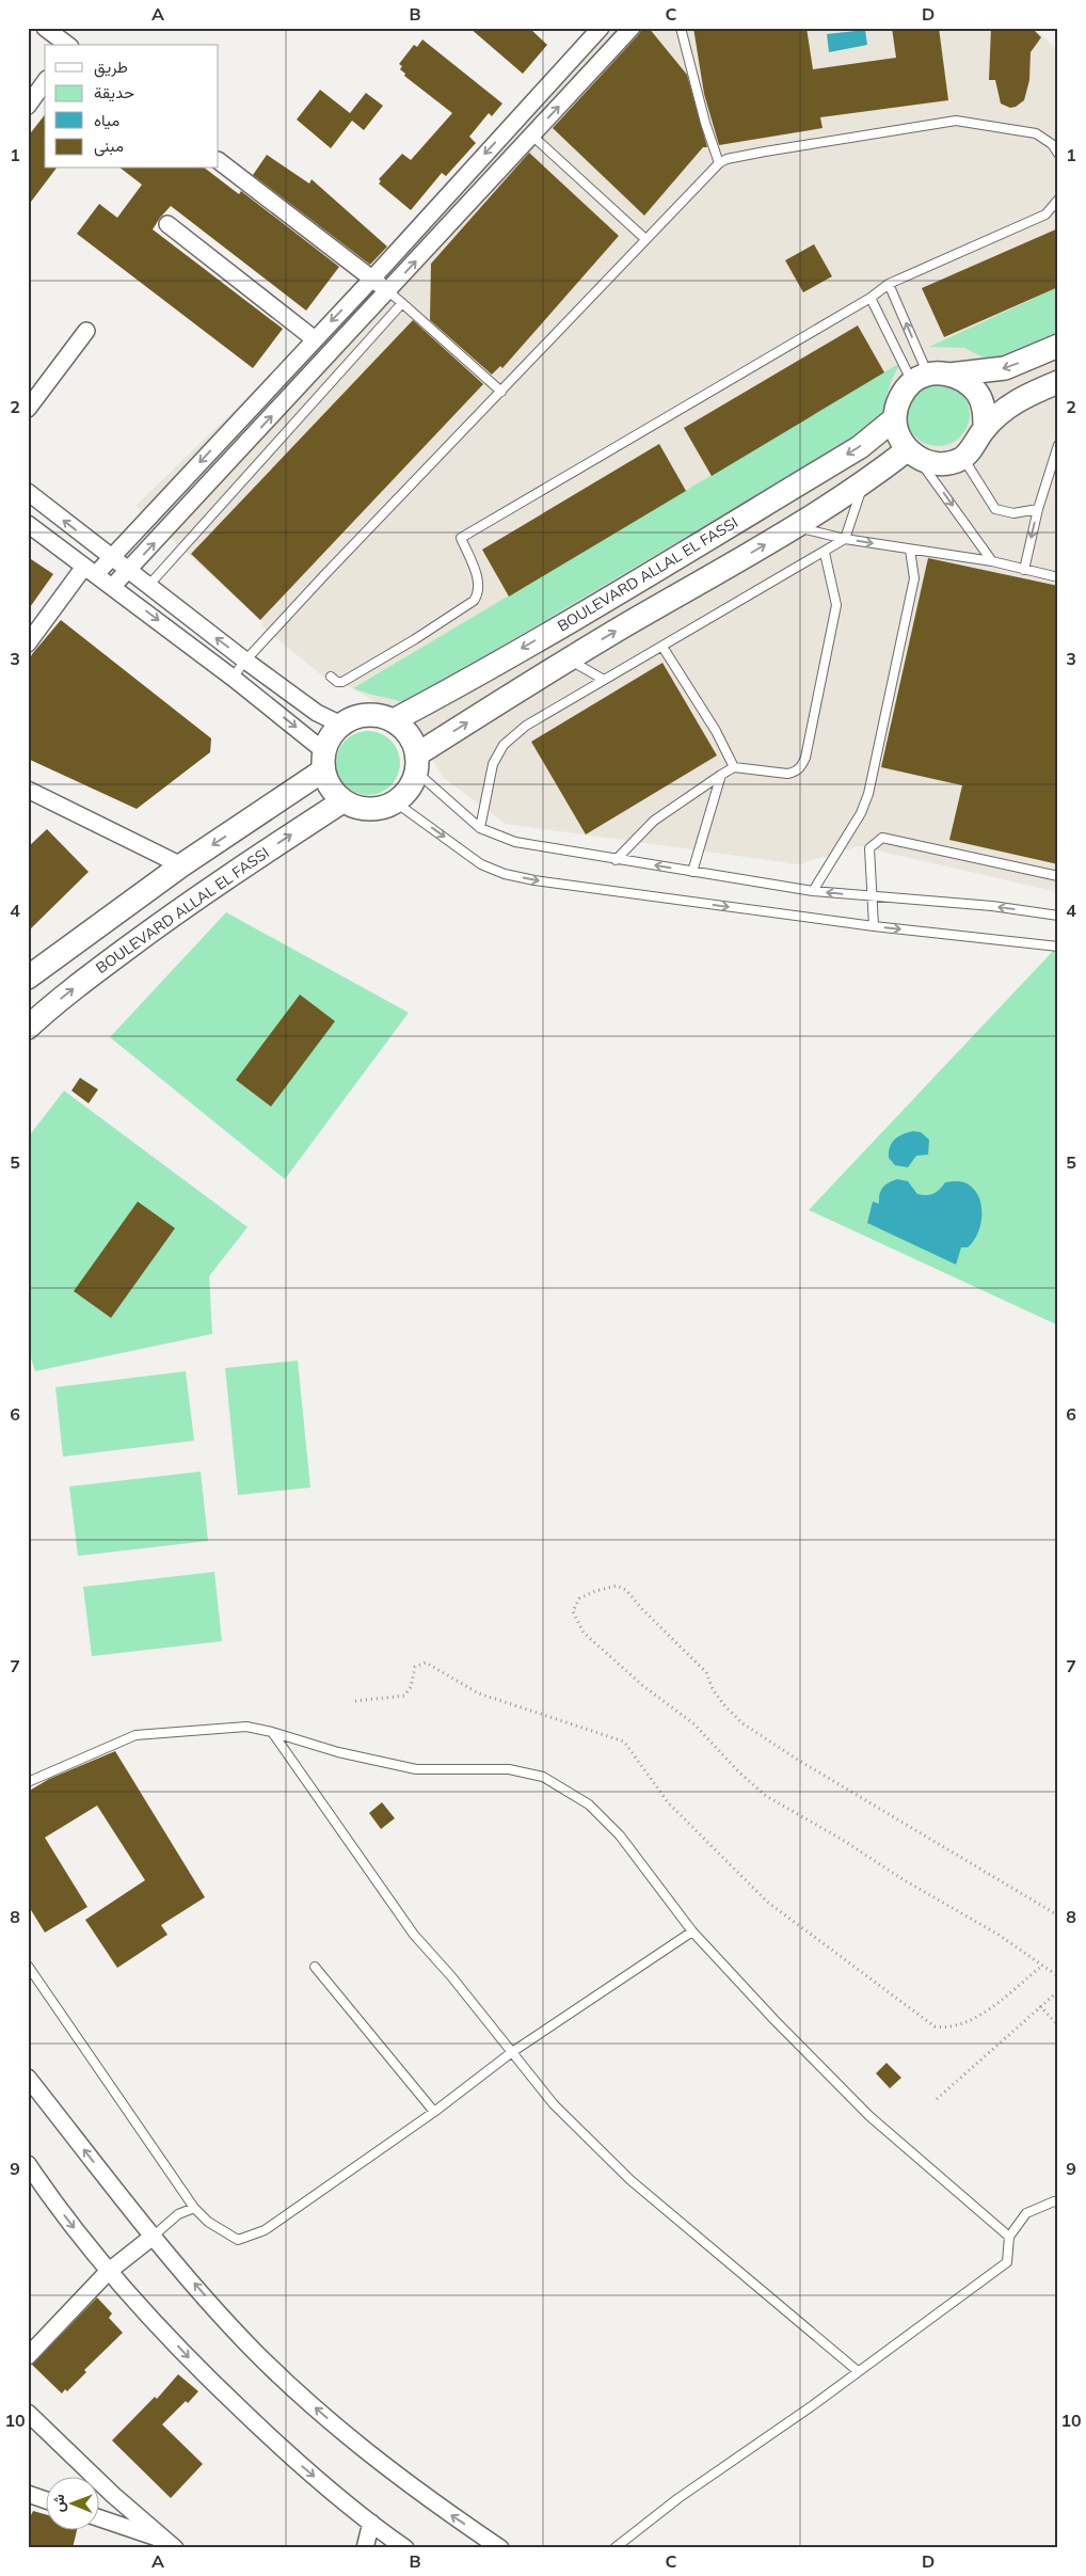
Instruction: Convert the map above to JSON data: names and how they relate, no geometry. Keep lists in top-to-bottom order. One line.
{"streets":{"main road":["BOULEVARD ALLAL EL FASSI"]},"legend":["طريق","حديقة","مياه","مبنى"],"north":"left","grid":{"columns":["A","B","C","D"],"rows":["1","2","3","4","5","6","7","8","9","10"]}}
